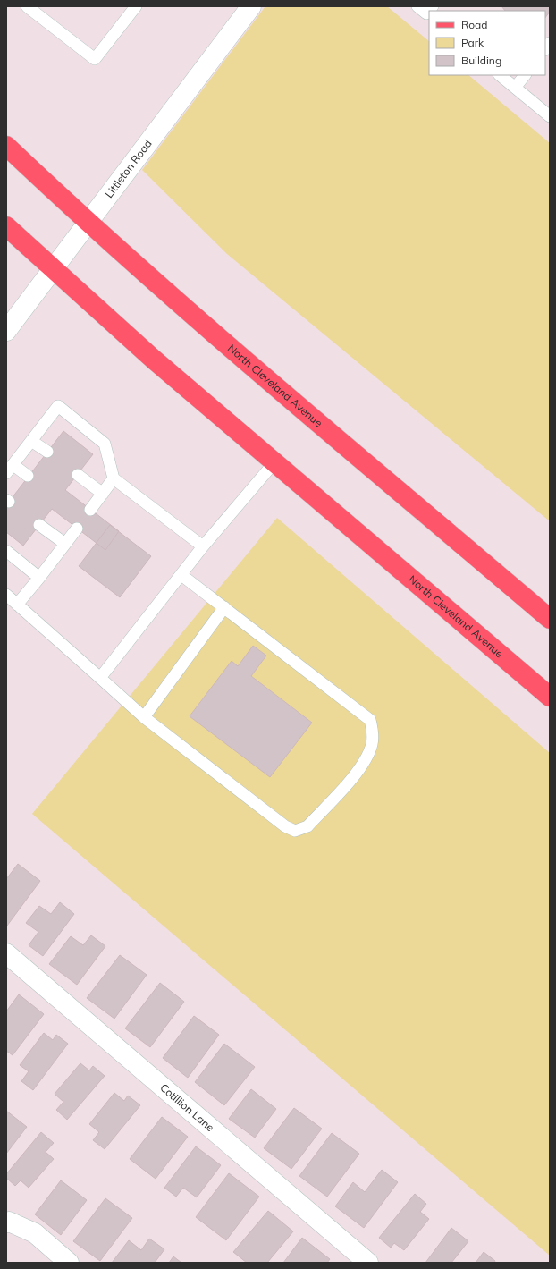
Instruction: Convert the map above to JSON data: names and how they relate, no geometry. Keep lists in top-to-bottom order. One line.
{"streets":{"main road":["North Cleveland Avenue"],"street":["Littleton Road","Cotillion Lane"]},"crossings":[["Littleton Road","North Cleveland Avenue"]],"legend":["Road","Park","Building"]}
